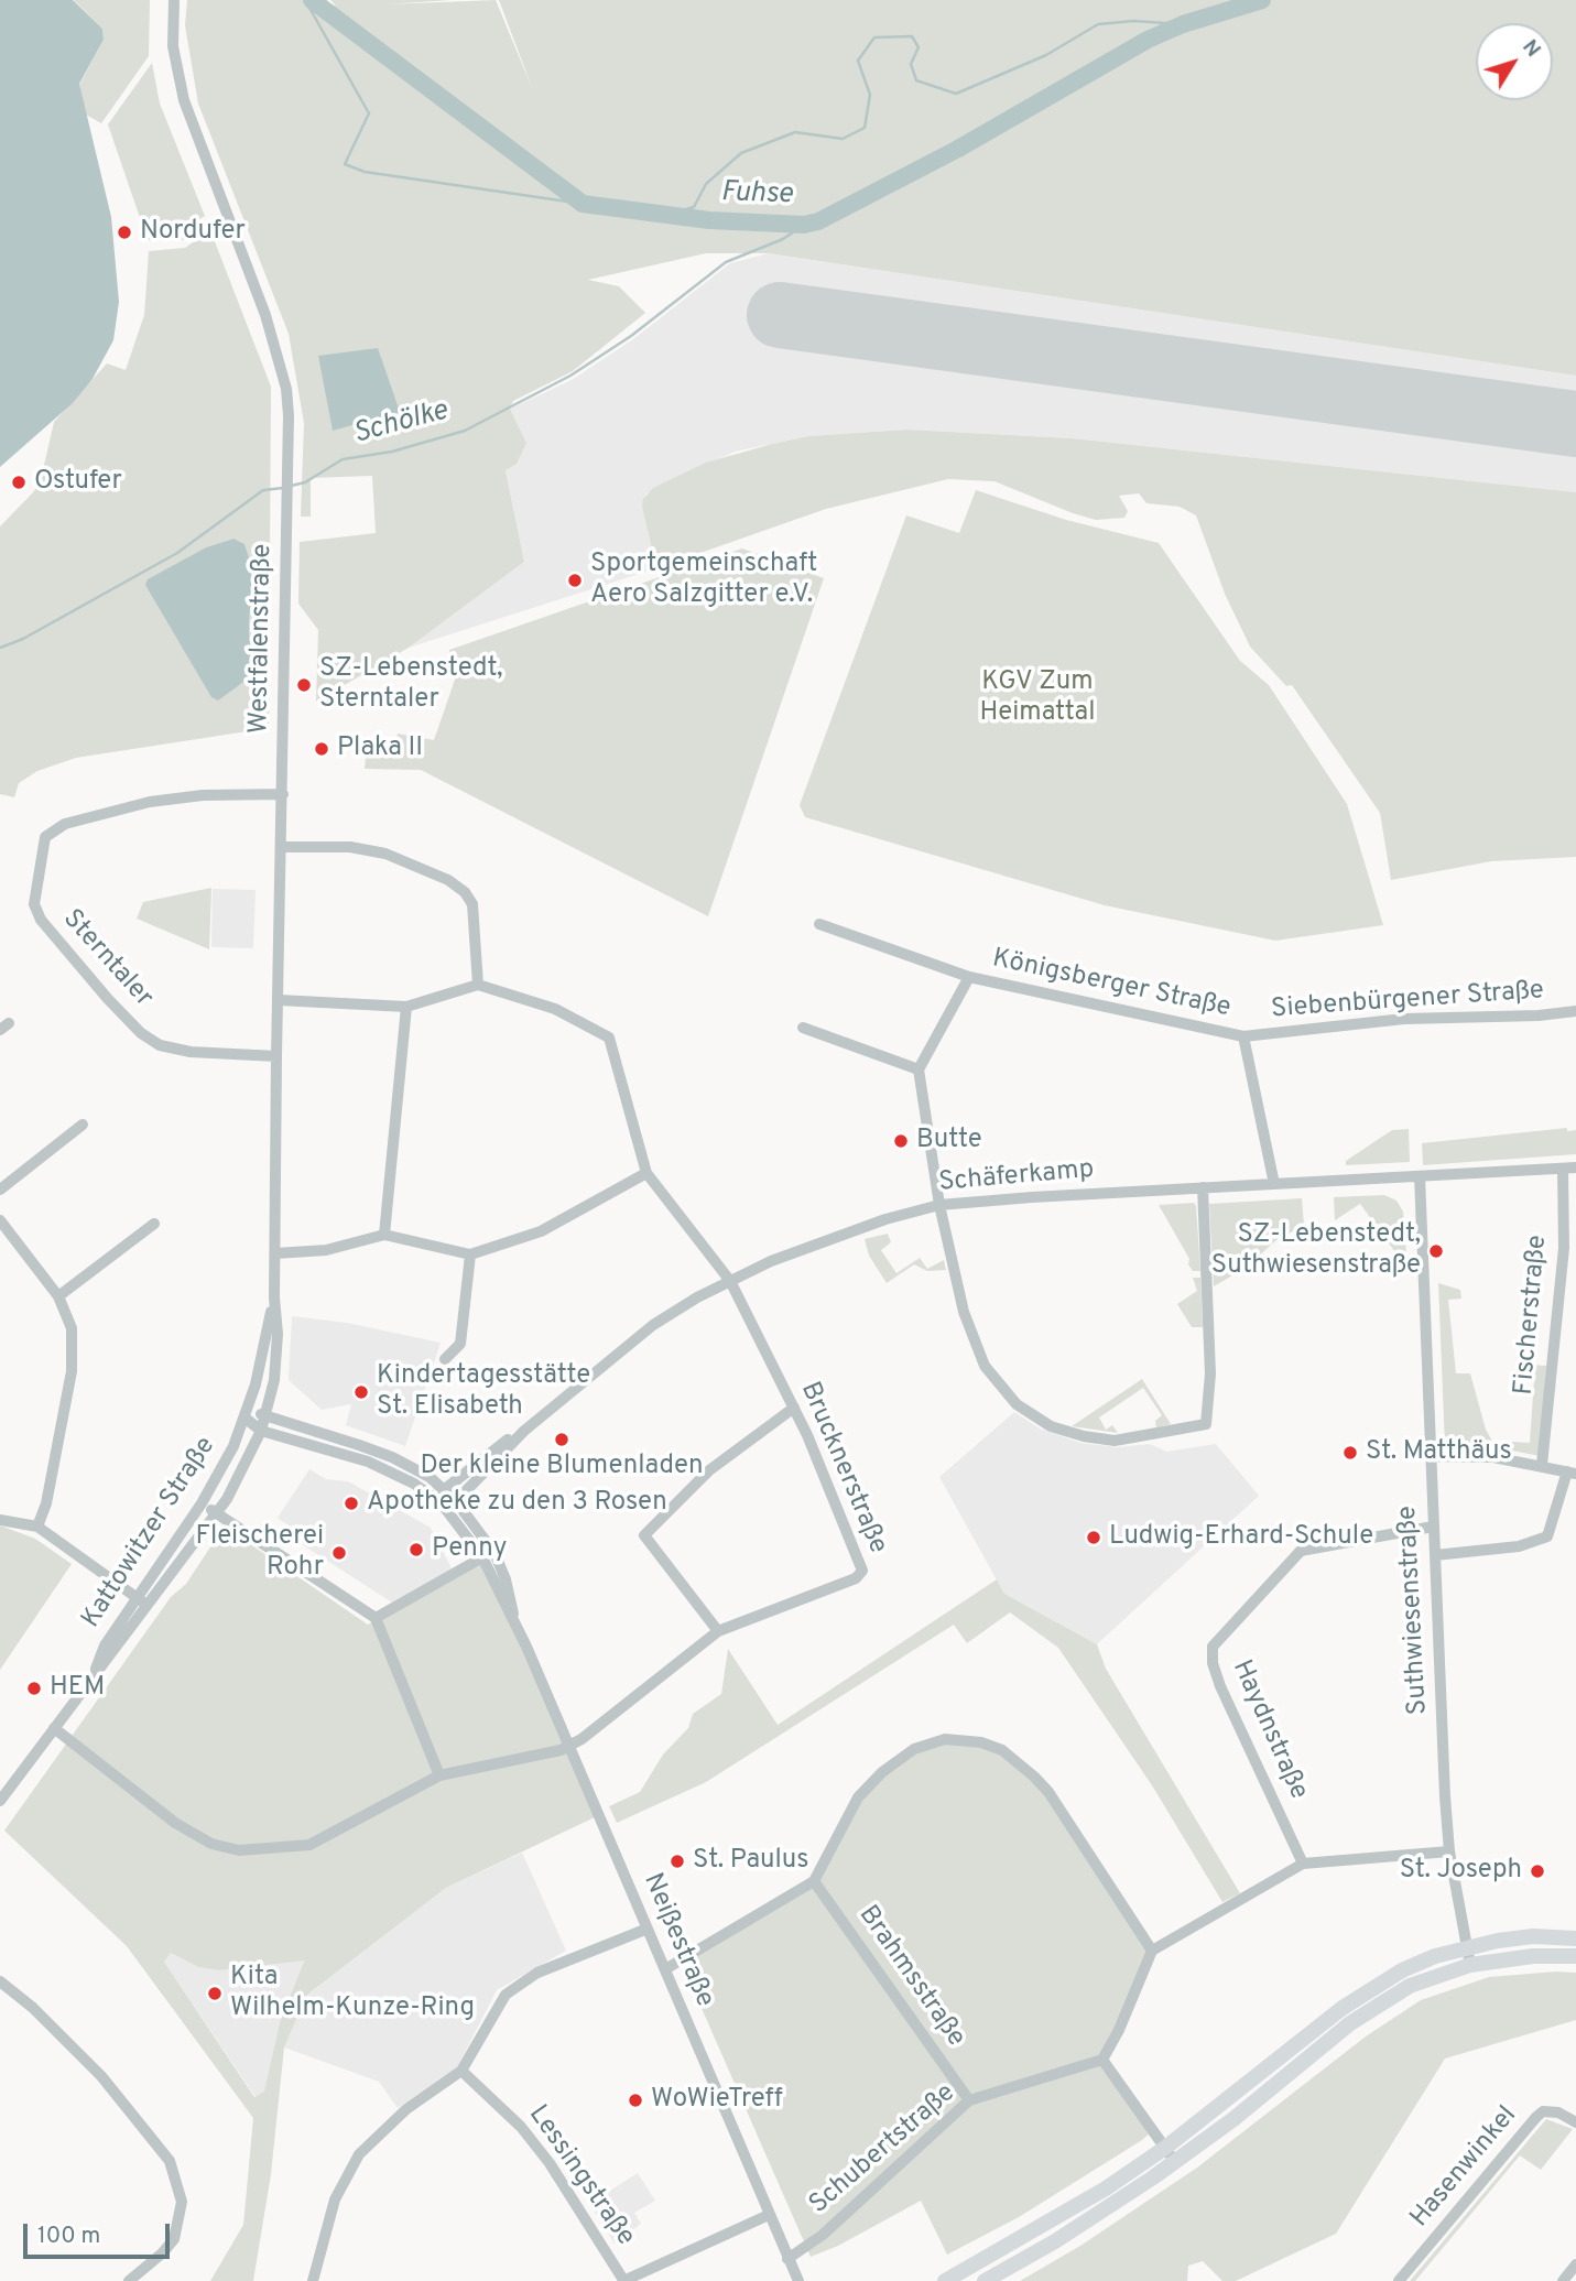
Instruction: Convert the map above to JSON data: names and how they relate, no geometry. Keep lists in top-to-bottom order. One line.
{"streets":{"street":["Westfalenstraße","Sterntaler","Königsberger Straße","Siebenbürgener Straße","Schäferkamp","Fischerstraße","Brucknerstraße","Kattowitzer Straße","Suthwiesenstraße","Haydnstraße","Neißestraße","Brahmsstraße","Schubertstraße","Hasenwinkel","Lessingstraße"]},"crossings":[["Westfalenstraße","Sterntaler"],["Westfalenstraße","Kattowitzer Straße"],["Westfalenstraße","Neißestraße"],["Königsberger Straße","Siebenbürgener Straße"],["Königsberger Straße","Schäferkamp"],["Schäferkamp","Fischerstraße"],["Schäferkamp","Brucknerstraße"],["Schäferkamp","Suthwiesenstraße"],["Schäferkamp","Neißestraße"],["Brucknerstraße","Neißestraße"],["Kattowitzer Straße","Neißestraße"],["Suthwiesenstraße","Haydnstraße"],["Neißestraße","Schubertstraße"],["Brahmsstraße","Schubertstraße"]],"water":["Fuhse","Schölke"],"parks":["KGV Zum Heimattal"],"places":["Nordufer","Ostufer","Sportgemeinschaft Aero Salzgitter e.V.","SZ-Lebenstedt, Sterntaler","Plaka II","Butte","SZ-Lebenstedt, Suthwiesenstraße","Kindertagesstätte St. Elisabeth","Der kleine Blumenladen","St. Matthäus","Apotheke zu den 3 Rosen","Ludwig-Erhard-Schule","Penny","Fleischerei Rohr","HEM","St. Paulus","St. Joseph","Kita Wilhelm-Kunze-Ring","WoWieTreff"],"scale_bar":"100 m","north":"top right"}
